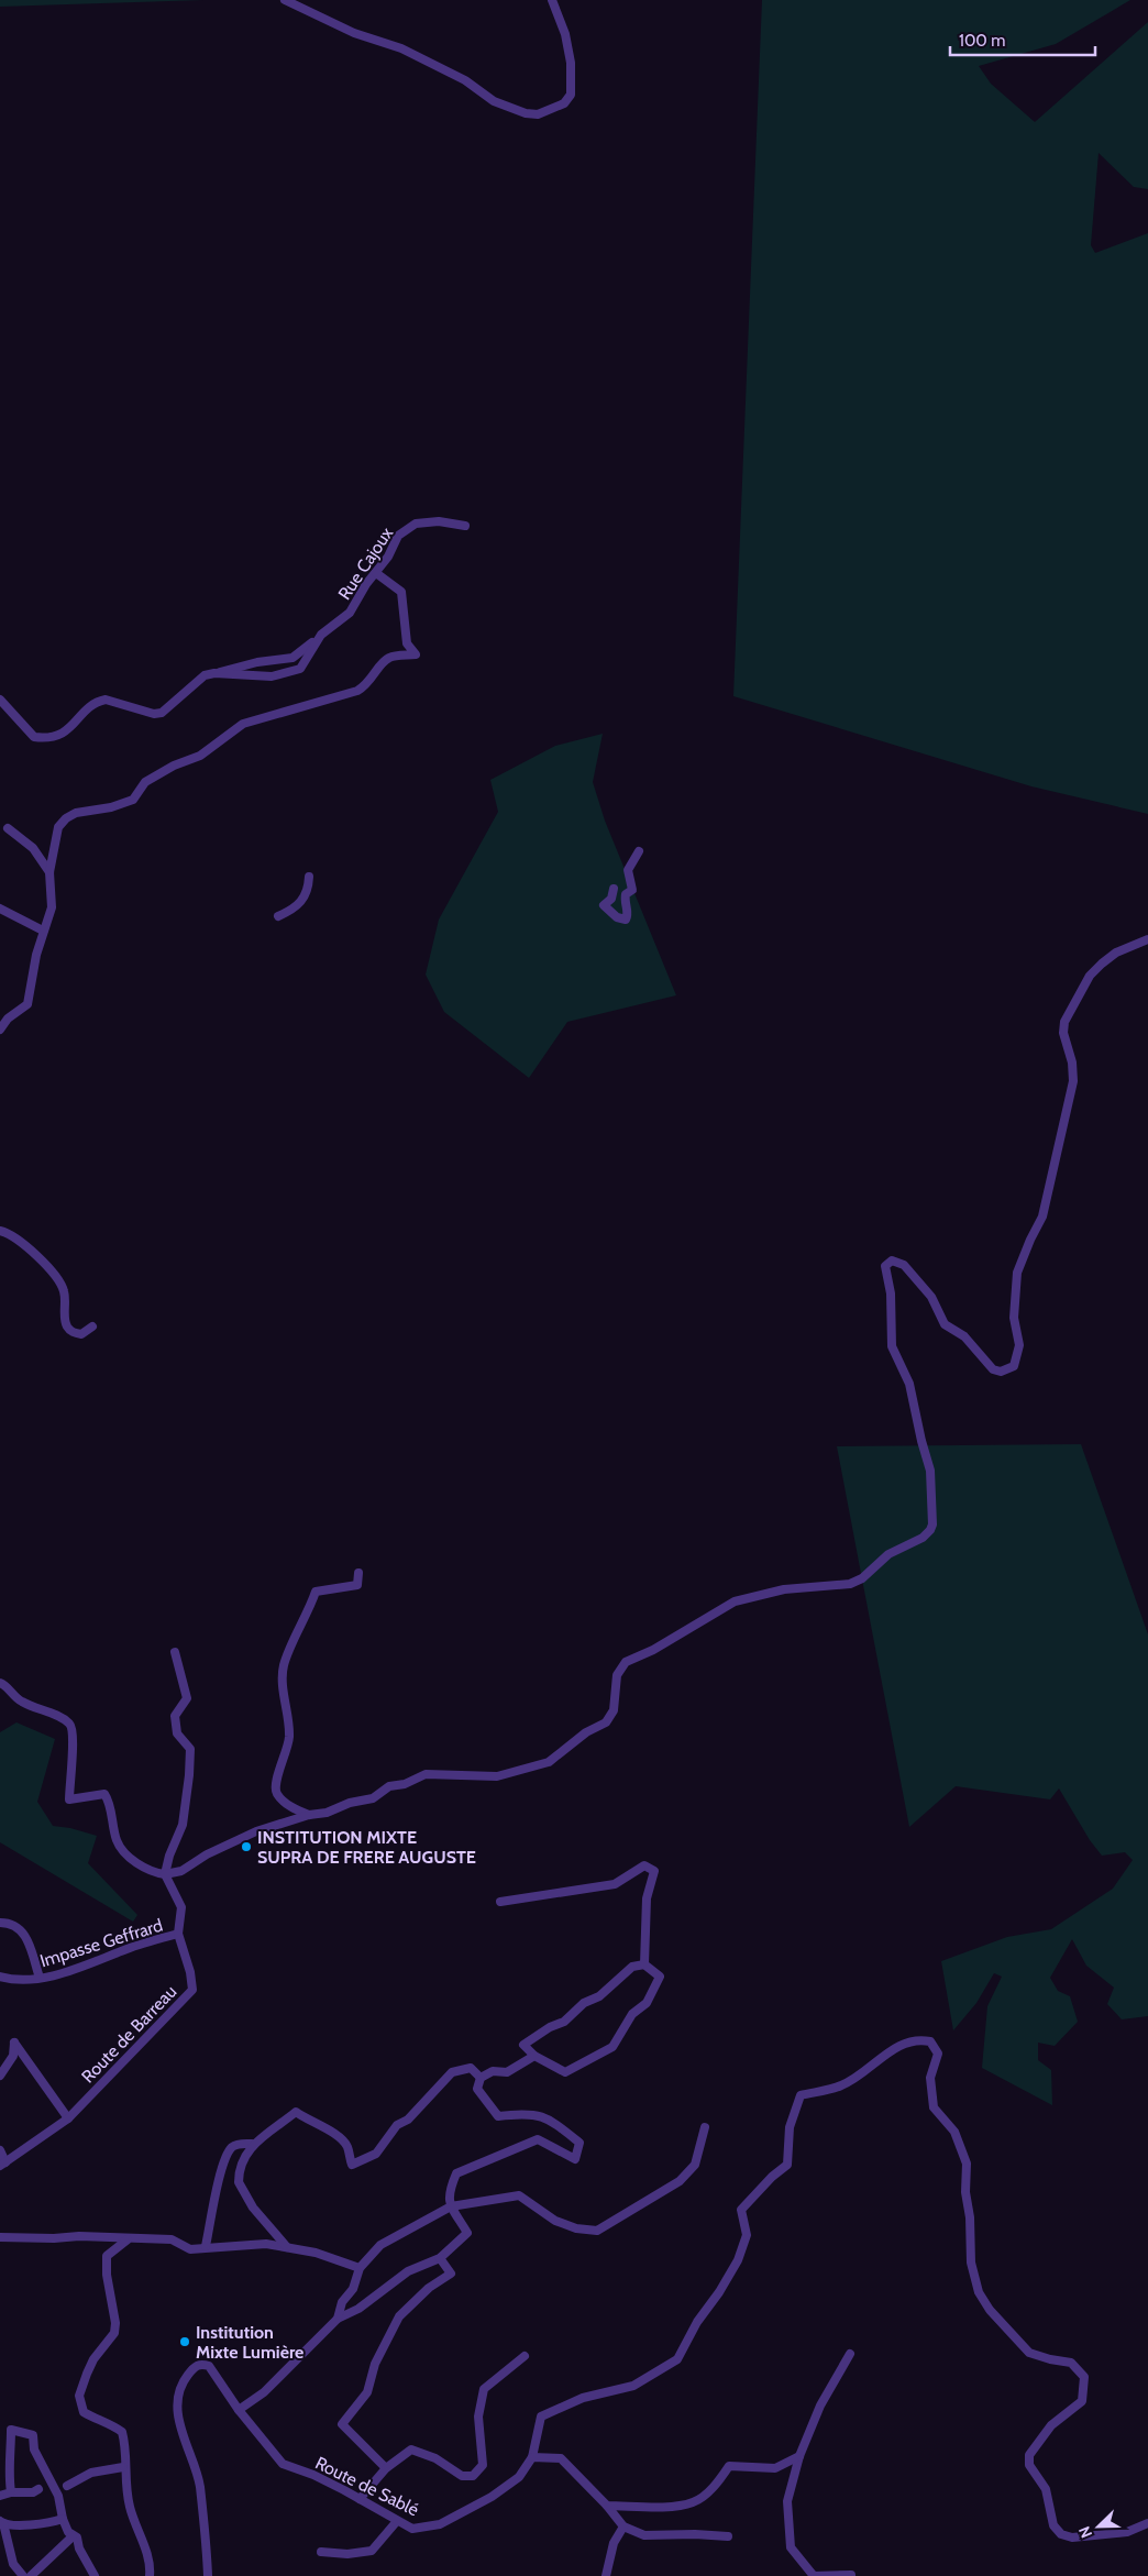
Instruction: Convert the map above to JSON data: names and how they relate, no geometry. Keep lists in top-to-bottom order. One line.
{"streets":{"street":["Rue Cajoux","Impasse Geffrard","Route de Barreau","Route de Sablé"]},"crossings":[["Impasse Geffrard","Route de Barreau"]],"places":["INSTITUTION MIXTE SUPRA DE FRERE AUGUSTE","Institution Mixte Lumière"],"scale_bar":"100 m","north":"bottom left"}
